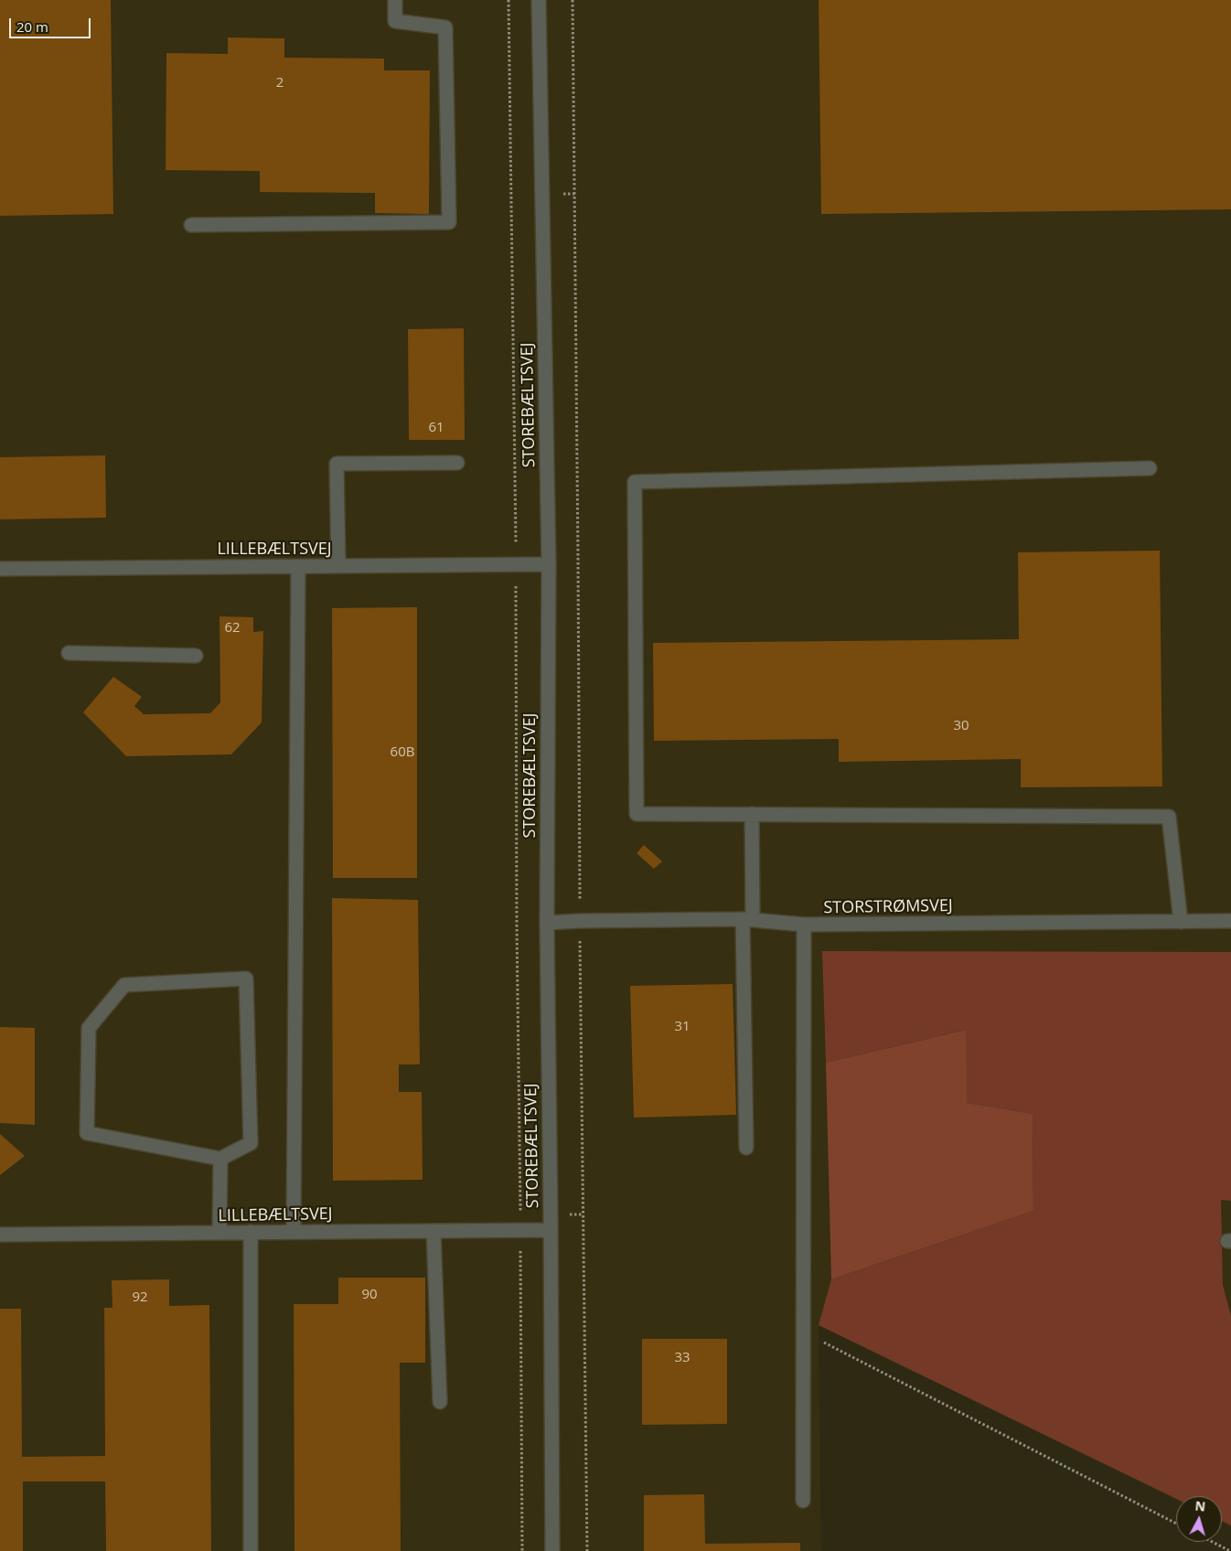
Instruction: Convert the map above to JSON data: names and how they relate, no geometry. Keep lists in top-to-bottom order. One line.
{"streets":{"street":["STOREBÆLTSVEJ","LILLEBÆLTSVEJ","STORSTRØMSVEJ"]},"crossings":[["STOREBÆLTSVEJ","LILLEBÆLTSVEJ"],["STOREBÆLTSVEJ","STORSTRØMSVEJ"]],"house_numbers":["2","61","62","30","60B","31","90","92","33"],"scale_bar":"20 m","north":"top"}
